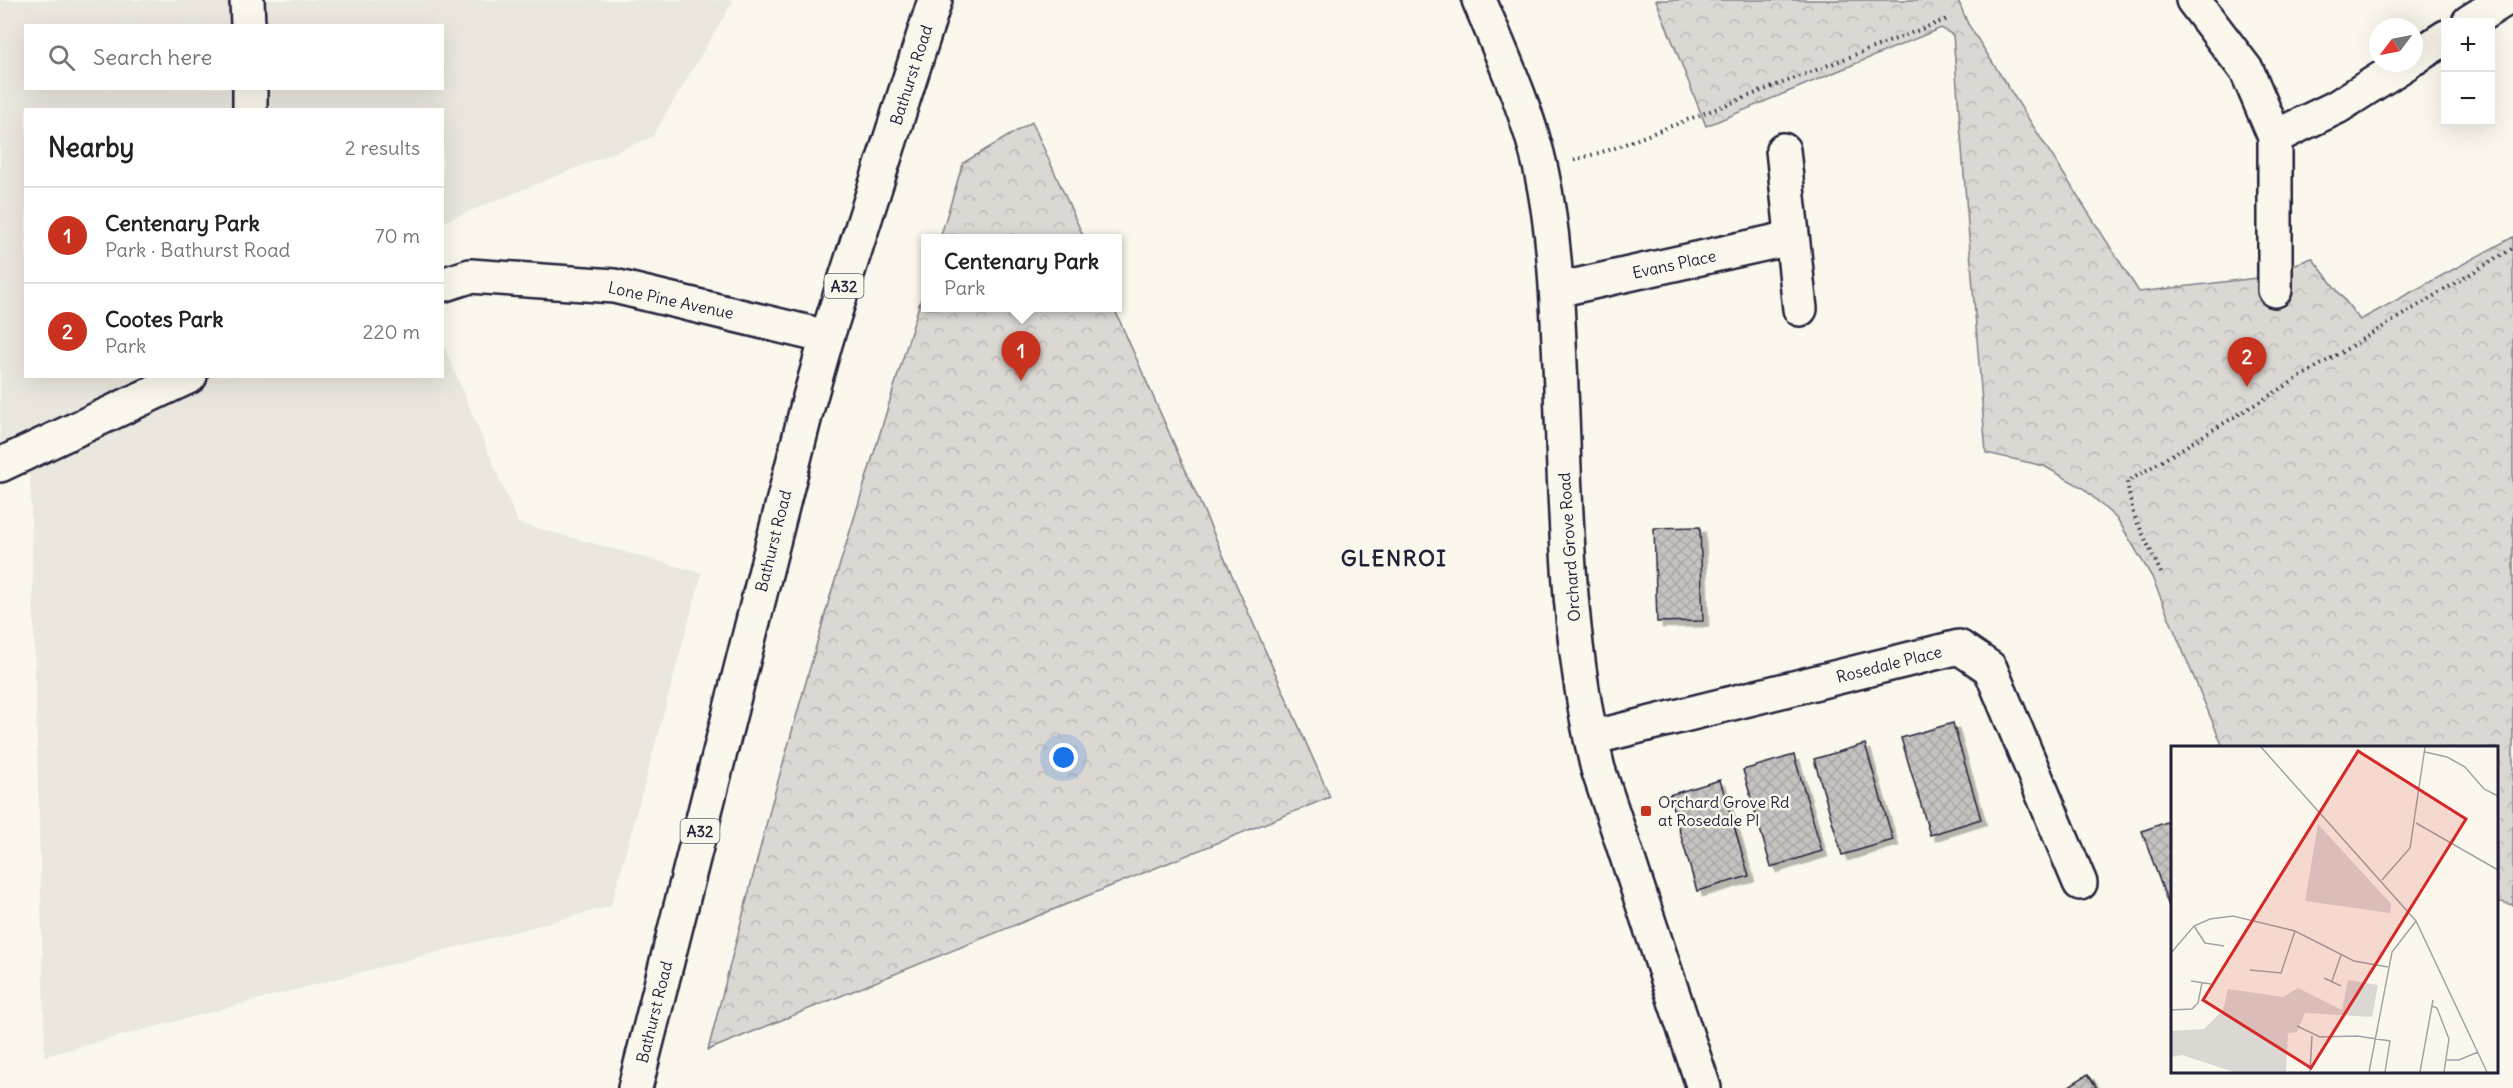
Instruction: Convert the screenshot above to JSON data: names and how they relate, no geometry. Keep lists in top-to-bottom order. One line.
{"streets":{"main road":["Bathurst Road","Evans Place","A32","Lone Pine Avenue","Orchard Grove Road","Rosedale Place"]},"crossings":[["Bathurst Road","Lone Pine Avenue"],["Evans Place","Orchard Grove Road"],["Orchard Grove Road","Rosedale Place"]],"districts":["GLENROI"],"places":{"transit":["Orchard Grove Rd at Rosedale Pl"]},"north":"bottom left","page":{"map_buttons":["+","−"],"search":"Search here","heading":["Nearby","2 results"],"list":[{"mark":"1","name":"Centenary Park","note":"Park · Bathurst Road","value":"70 m"},{"mark":"2","name":"Cootes Park","note":"Park","value":"220 m"}],"popup":["Centenary Park","Park"],"pins":["1","2"]}}
